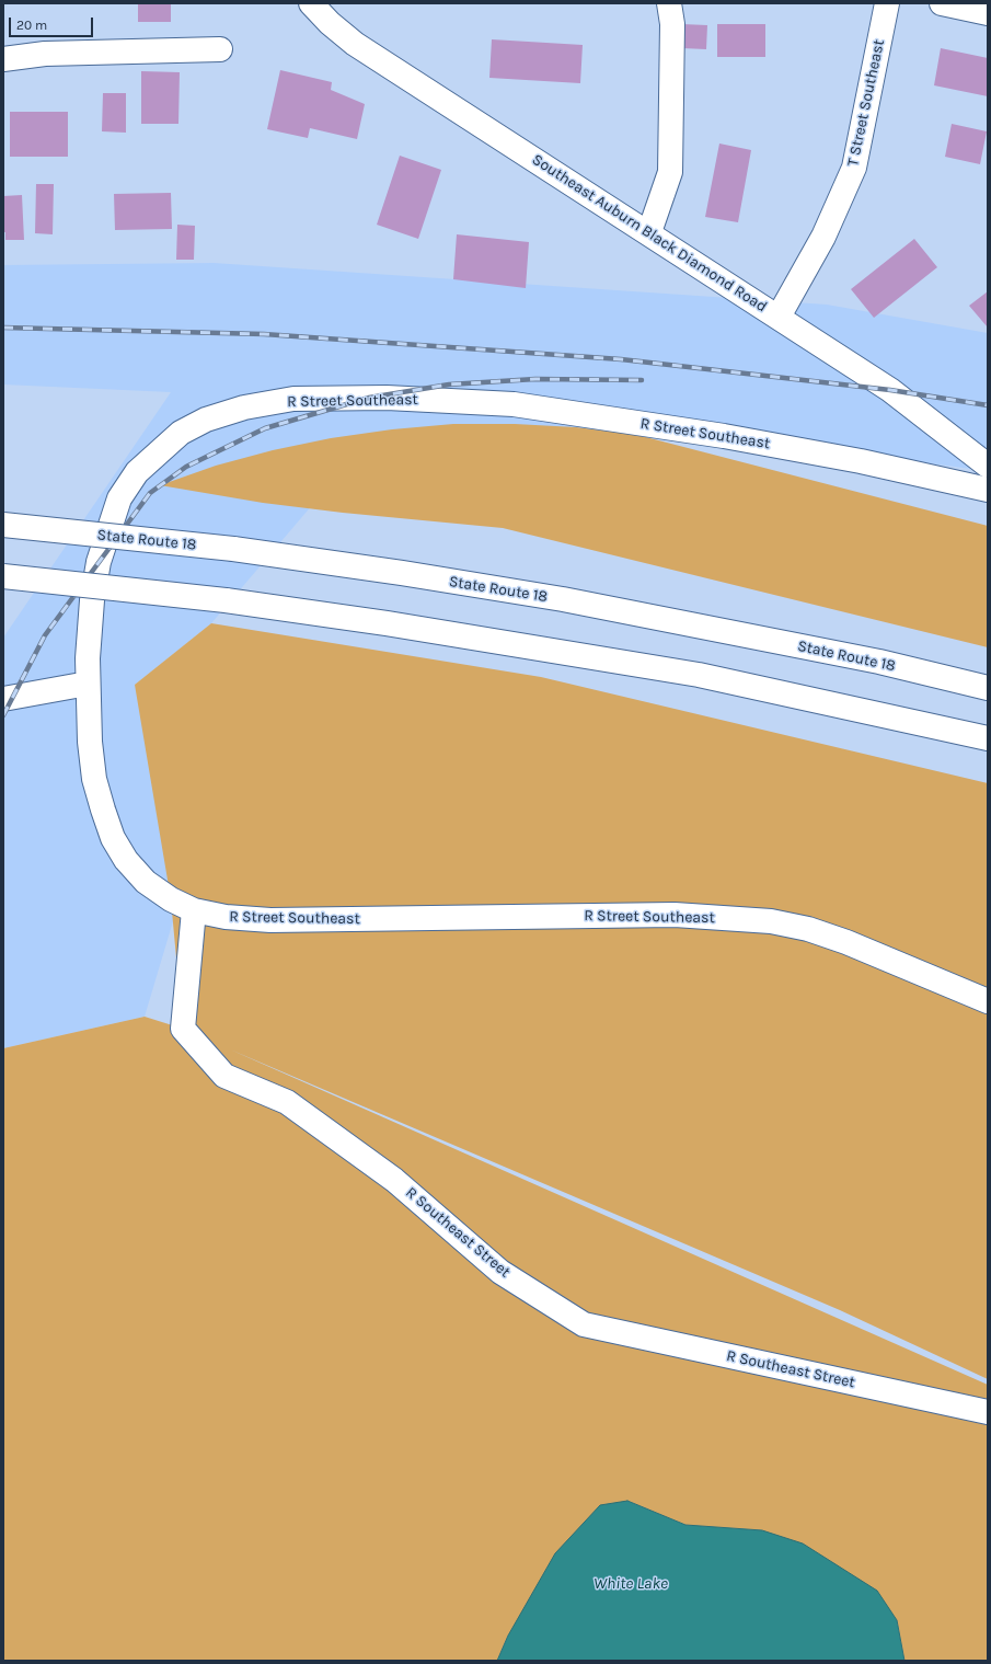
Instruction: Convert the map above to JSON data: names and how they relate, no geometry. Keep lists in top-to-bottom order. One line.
{"streets":{"main road":["T Street Southeast","Southeast Auburn Black Diamond Road","R Street Southeast","State Route 18","R Southeast Street"]},"crossings":[["T Street Southeast","Southeast Auburn Black Diamond Road"],["R Street Southeast","R Southeast Street"]],"water":["White Lake"],"scale_bar":"20 m"}
